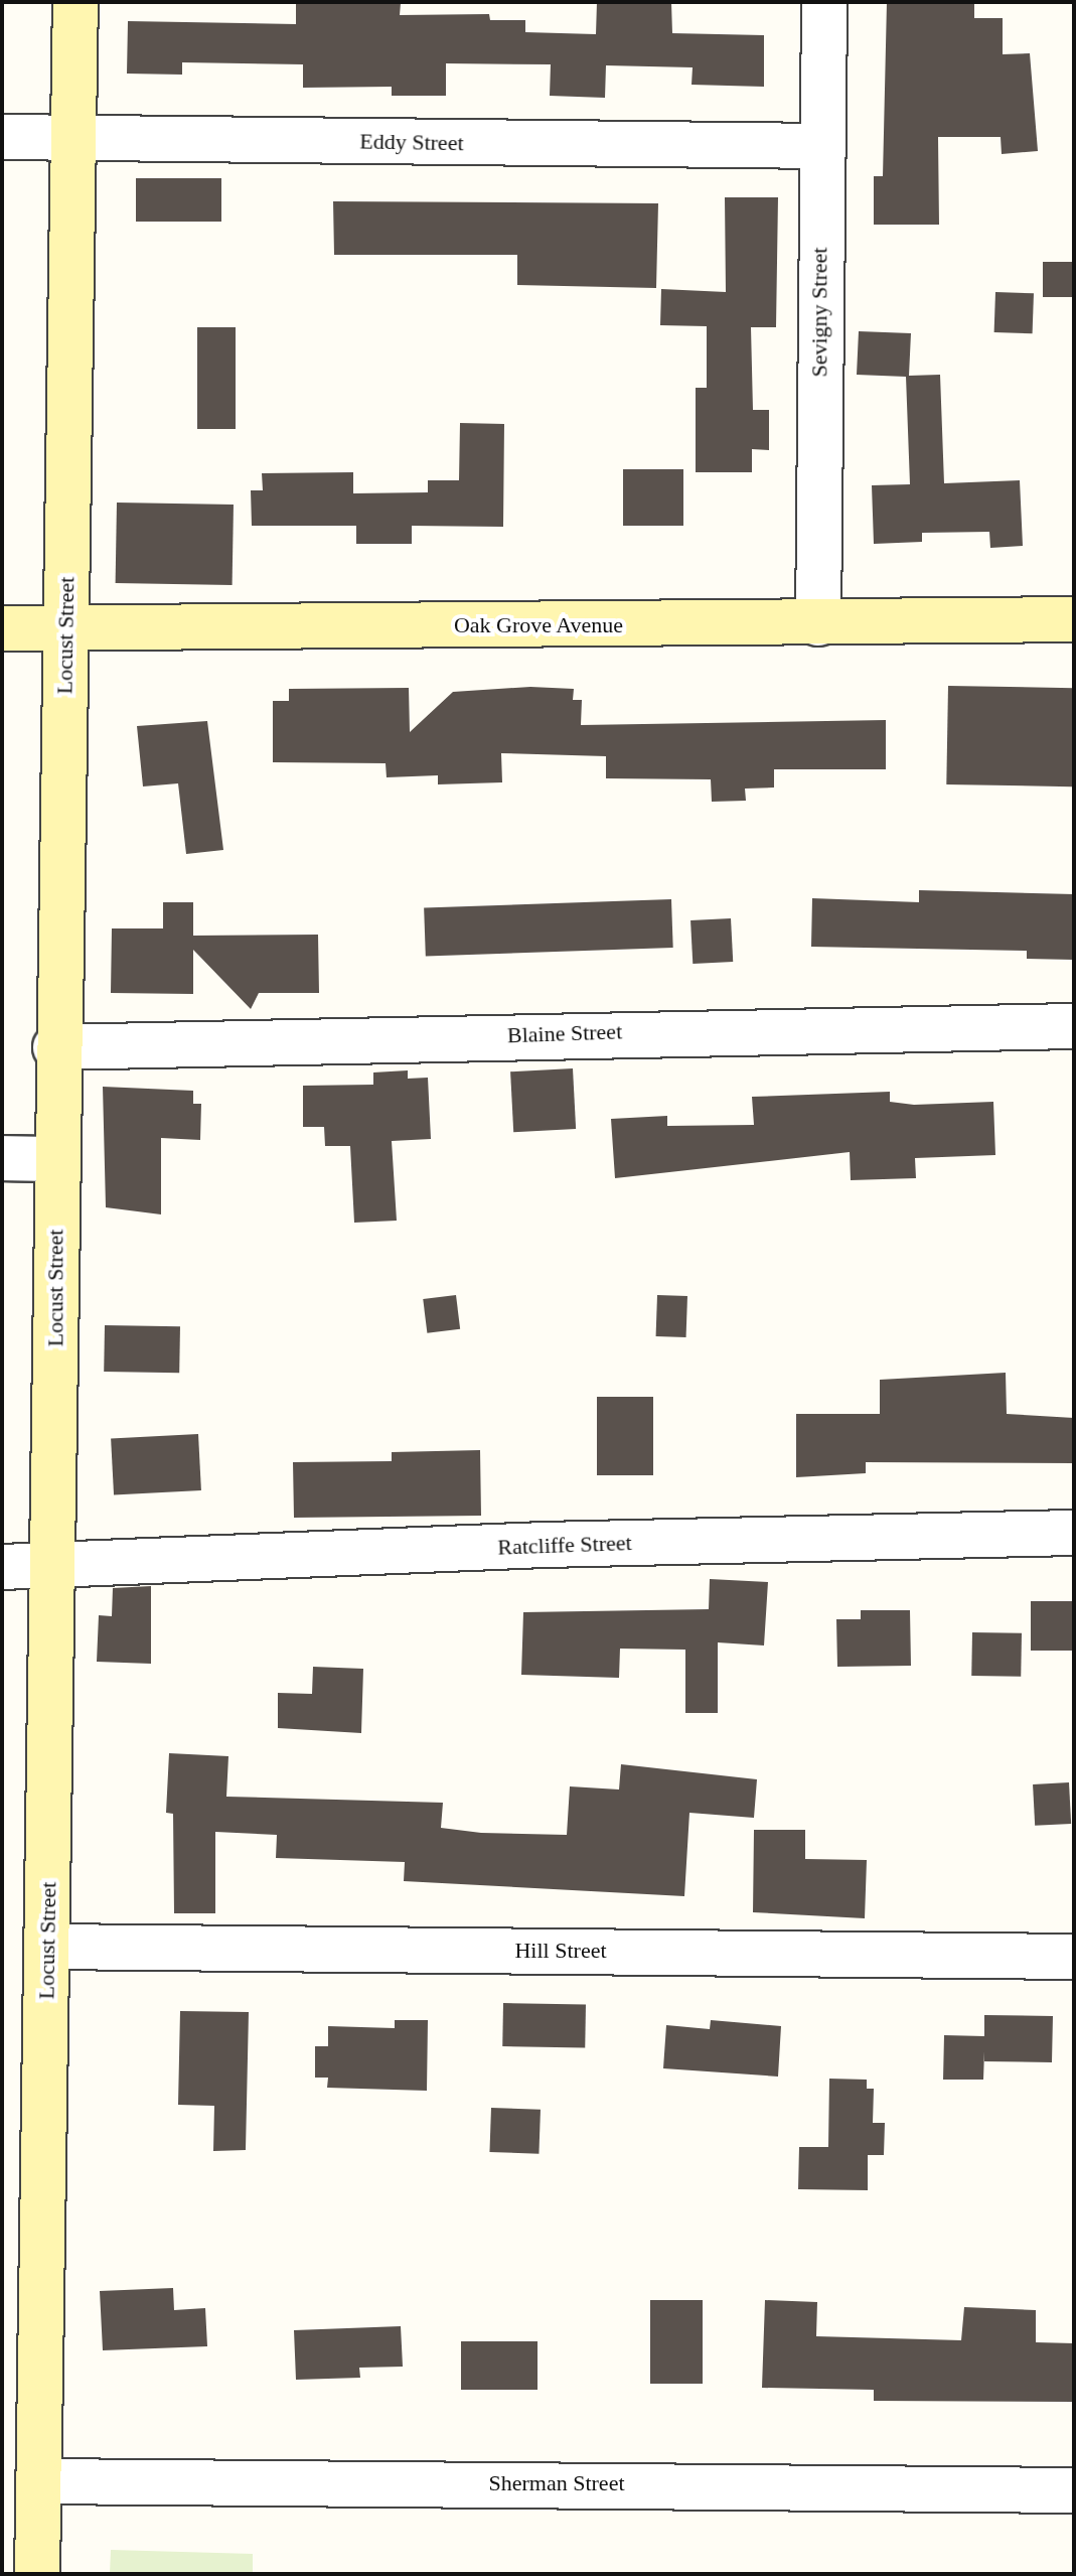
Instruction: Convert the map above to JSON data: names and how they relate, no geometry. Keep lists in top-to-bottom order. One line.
{"streets":{"street":["Eddy Street","Sevigny Street","Oak Grove Avenue","Locust Street","Blaine Street","Ratcliffe Street","Hill Street","Sherman Street"]},"crossings":[["Eddy Street","Sevigny Street"],["Eddy Street","Locust Street"],["Sevigny Street","Oak Grove Avenue"],["Oak Grove Avenue","Locust Street"],["Locust Street","Blaine Street"],["Locust Street","Ratcliffe Street"],["Locust Street","Hill Street"],["Locust Street","Sherman Street"]]}
